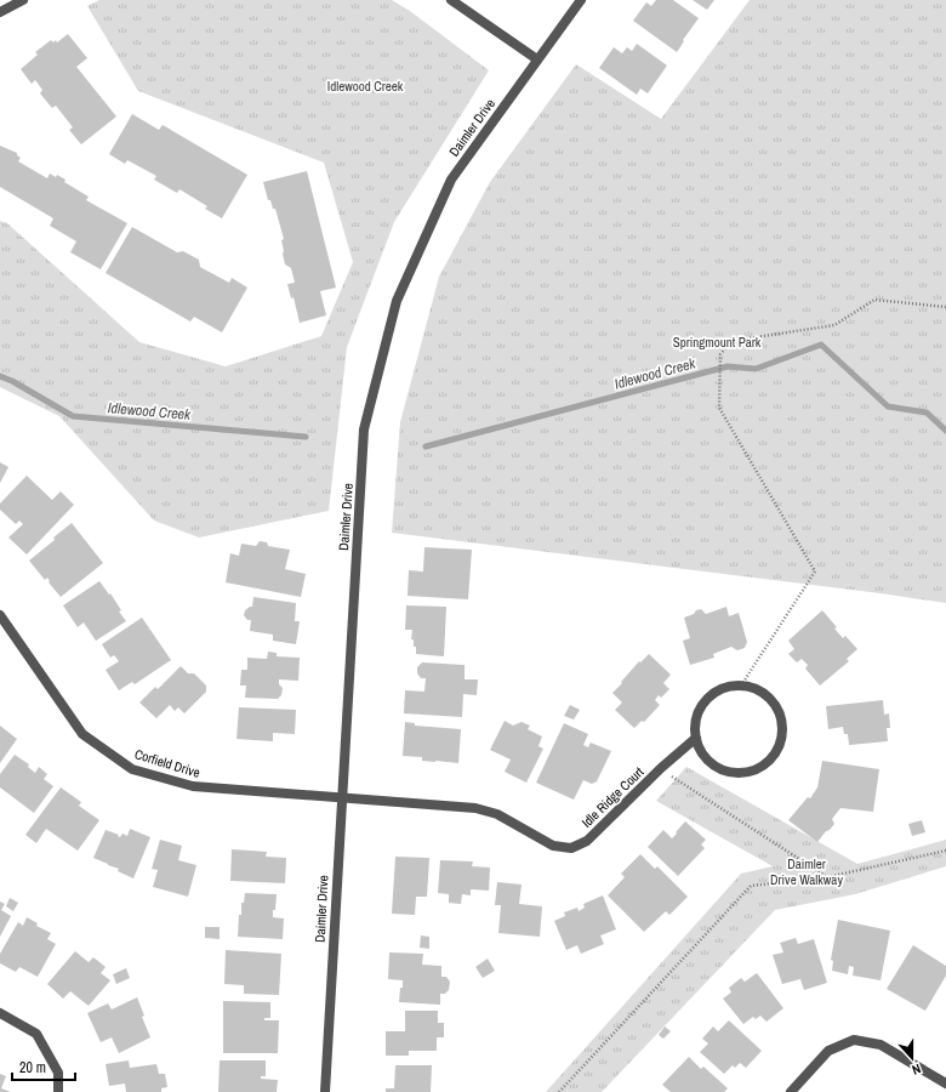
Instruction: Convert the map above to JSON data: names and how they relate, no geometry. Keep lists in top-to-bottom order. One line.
{"streets":{"street":["Daimler Drive","Corfield Drive","Idle Ridge Court"]},"crossings":[["Daimler Drive","Corfield Drive"],["Daimler Drive","Idle Ridge Court"],["Corfield Drive","Idle Ridge Court"]],"water":["Idlewood Creek"],"parks":["Idlewood Creek","Springmount Park","Daimler Drive Walkway"],"scale_bar":"20 m","north":"bottom"}
